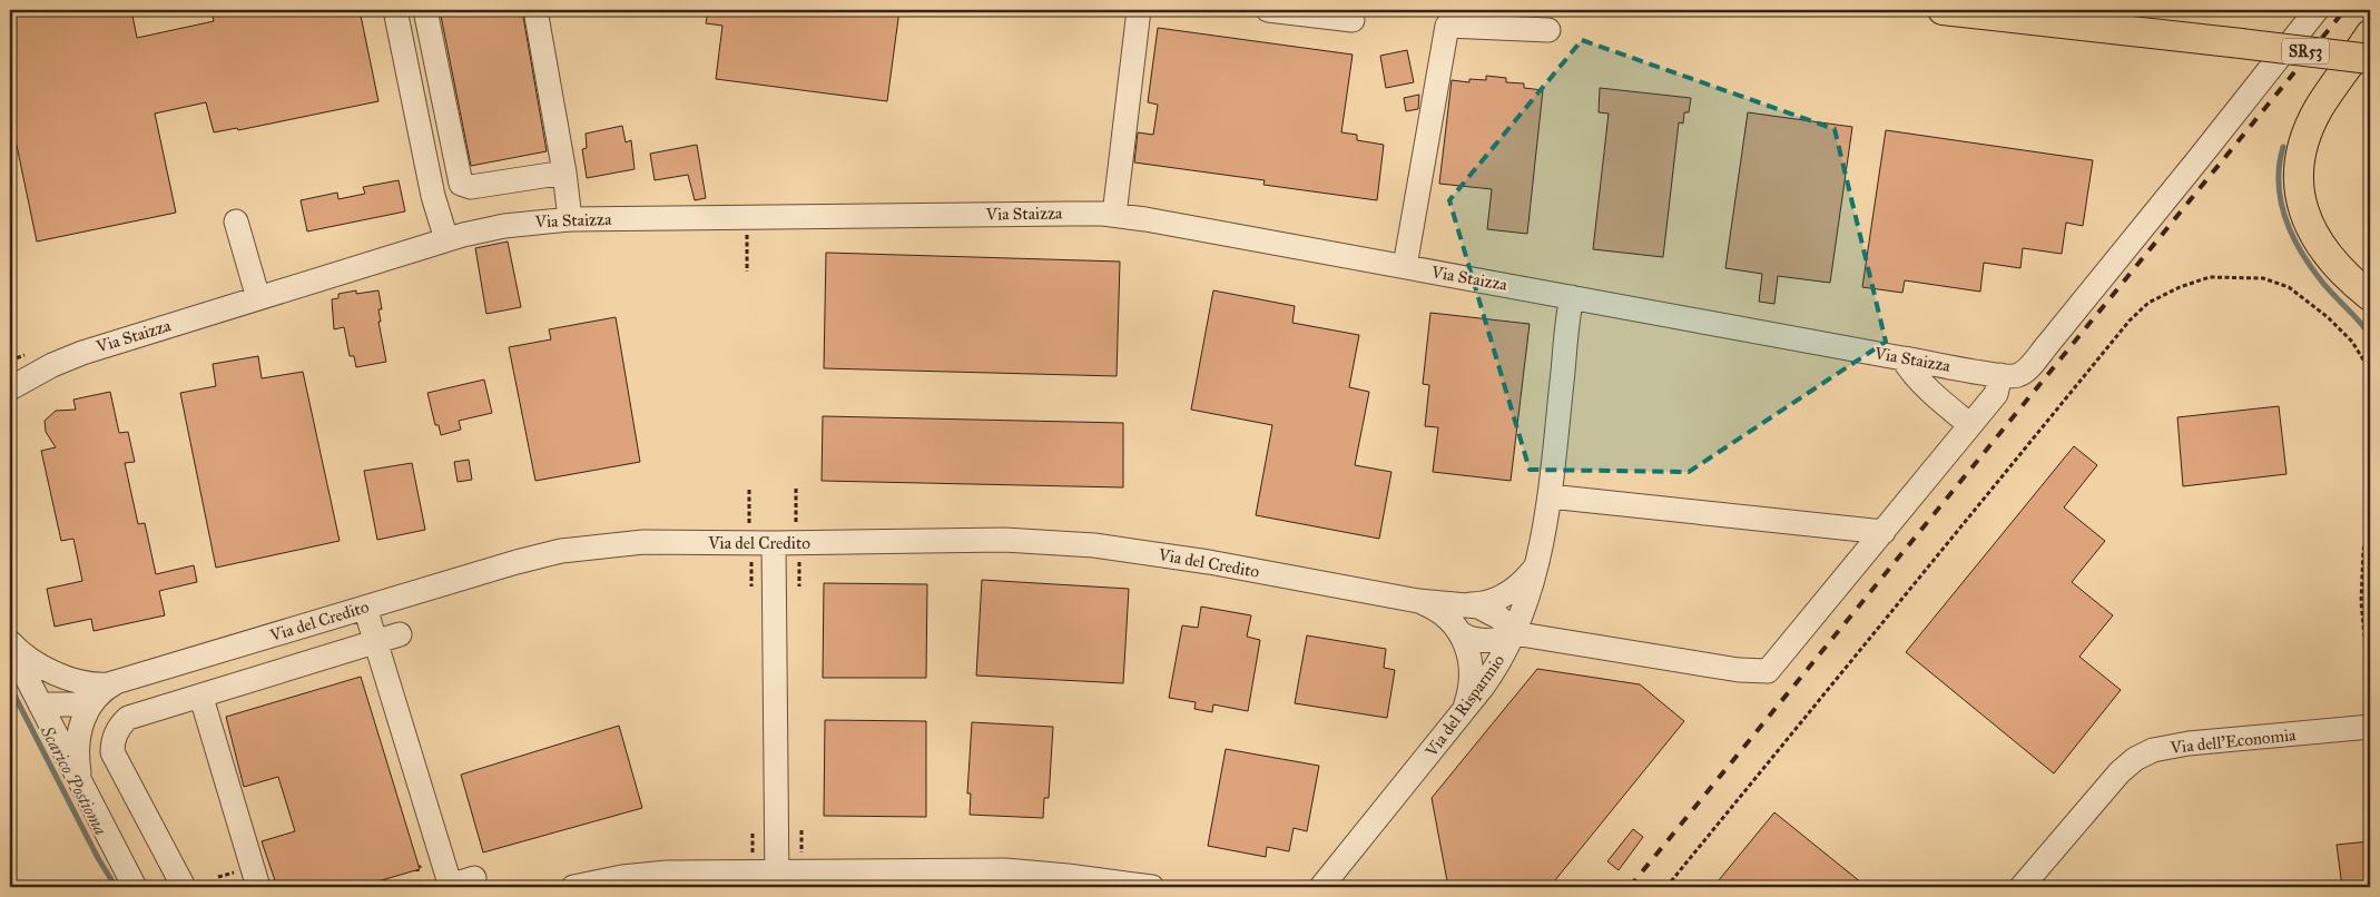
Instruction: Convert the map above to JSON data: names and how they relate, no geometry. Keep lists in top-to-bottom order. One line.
{"streets":{"main road":["SR53"],"street":["Via Staizza","Via del Credito","Via del Risparmio","Via dell'Economia"]},"crossings":[["Via Staizza","Via del Risparmio"],["Via del Credito","Via del Risparmio"]],"water":["Scarico Postioma"]}
